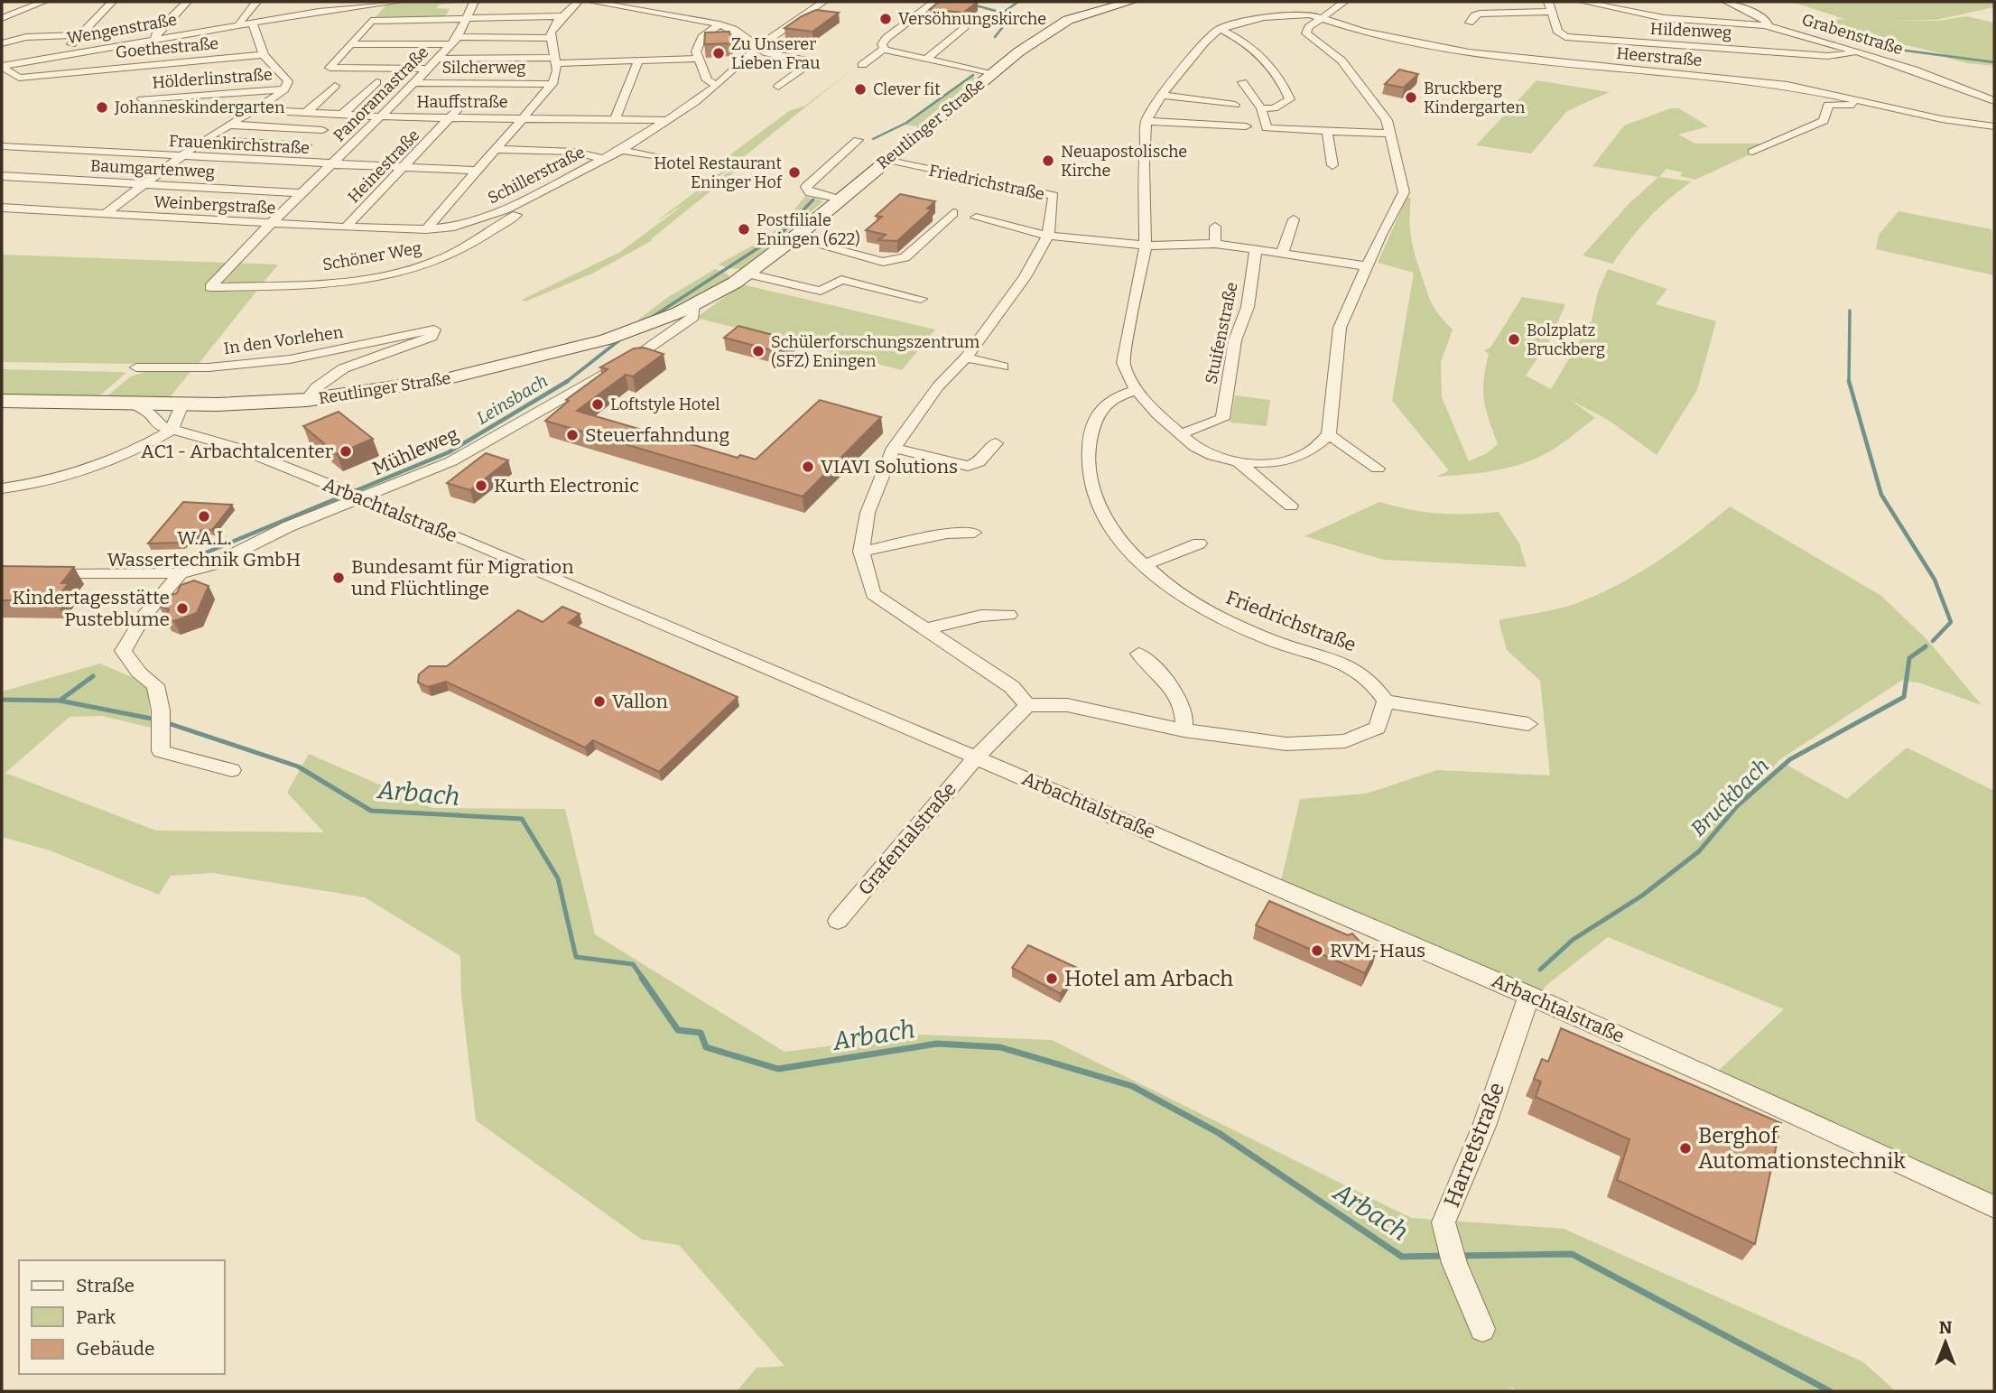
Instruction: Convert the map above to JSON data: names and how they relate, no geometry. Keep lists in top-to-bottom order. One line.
{"streets":{"main road":["Reutlinger Straße"],"street":["Wengenstraße","Hildenweg","Grabenstraße","Goethestraße","Heerstraße","Silcherweg","Hölderlinstraße","Panoramastraße","Hauffstraße","Frauenkirchstraße","Heinestraße","Baumgartenweg","Schillerstraße","Friedrichstraße","Weinbergstraße","Schöner Weg","Stuifenstraße","In den Vorlehen","Mühleweg","Arbachtalstraße","Grafentalstraße","Harretstraße"]},"crossings":[["Wengenstraße","Goethestraße"],["Wengenstraße","Hölderlinstraße"],["Hildenweg","Grabenstraße"],["Goethestraße","Hölderlinstraße"],["Silcherweg","Panoramastraße"],["Hölderlinstraße","Hauffstraße"],["Hölderlinstraße","Frauenkirchstraße"],["Hölderlinstraße","Baumgartenweg"],["Hölderlinstraße","Weinbergstraße"],["Panoramastraße","Hauffstraße"],["Panoramastraße","Frauenkirchstraße"],["Panoramastraße","Baumgartenweg"],["Panoramastraße","Weinbergstraße"],["Panoramastraße","Schöner Weg"],["Hauffstraße","Heinestraße"],["Hauffstraße","Schillerstraße"],["Reutlinger Straße","Friedrichstraße"],["Reutlinger Straße","In den Vorlehen"],["Reutlinger Straße","Mühleweg"],["Reutlinger Straße","Arbachtalstraße"],["Frauenkirchstraße","Heinestraße"],["Heinestraße","Weinbergstraße"],["Schillerstraße","Weinbergstraße"],["Schillerstraße","Schöner Weg"],["Mühleweg","Arbachtalstraße"],["Arbachtalstraße","Grafentalstraße"],["Arbachtalstraße","Harretstraße"]],"water":["Leinsbach","Arbach","Bruckbach"],"places":["Versöhnungskirche","Zu Unserer Lieben Frau","Clever fit","Bruckberg Kindergarten","Johanneskindergarten","Neuapostolische Kirche","Hotel Restaurant Eninger Hof","Postfiliale Eningen (622)","Bolzplatz Bruckberg","Schülerforschungszentrum (SFZ) Eningen","Loftstyle Hotel","Steuerfahndung","AC1 - Arbachtalcenter","VIAVI Solutions","Kurth Electronic","W.A.L. Wassertechnik GmbH","Bundesamt für Migration und Flüchtlinge","Kindertagesstätte Pusteblume","Vallon","RVM-Haus","Hotel am Arbach","Berghof Automationstechnik"],"legend":["Straße","Park","Gebäude"],"north":"top"}
